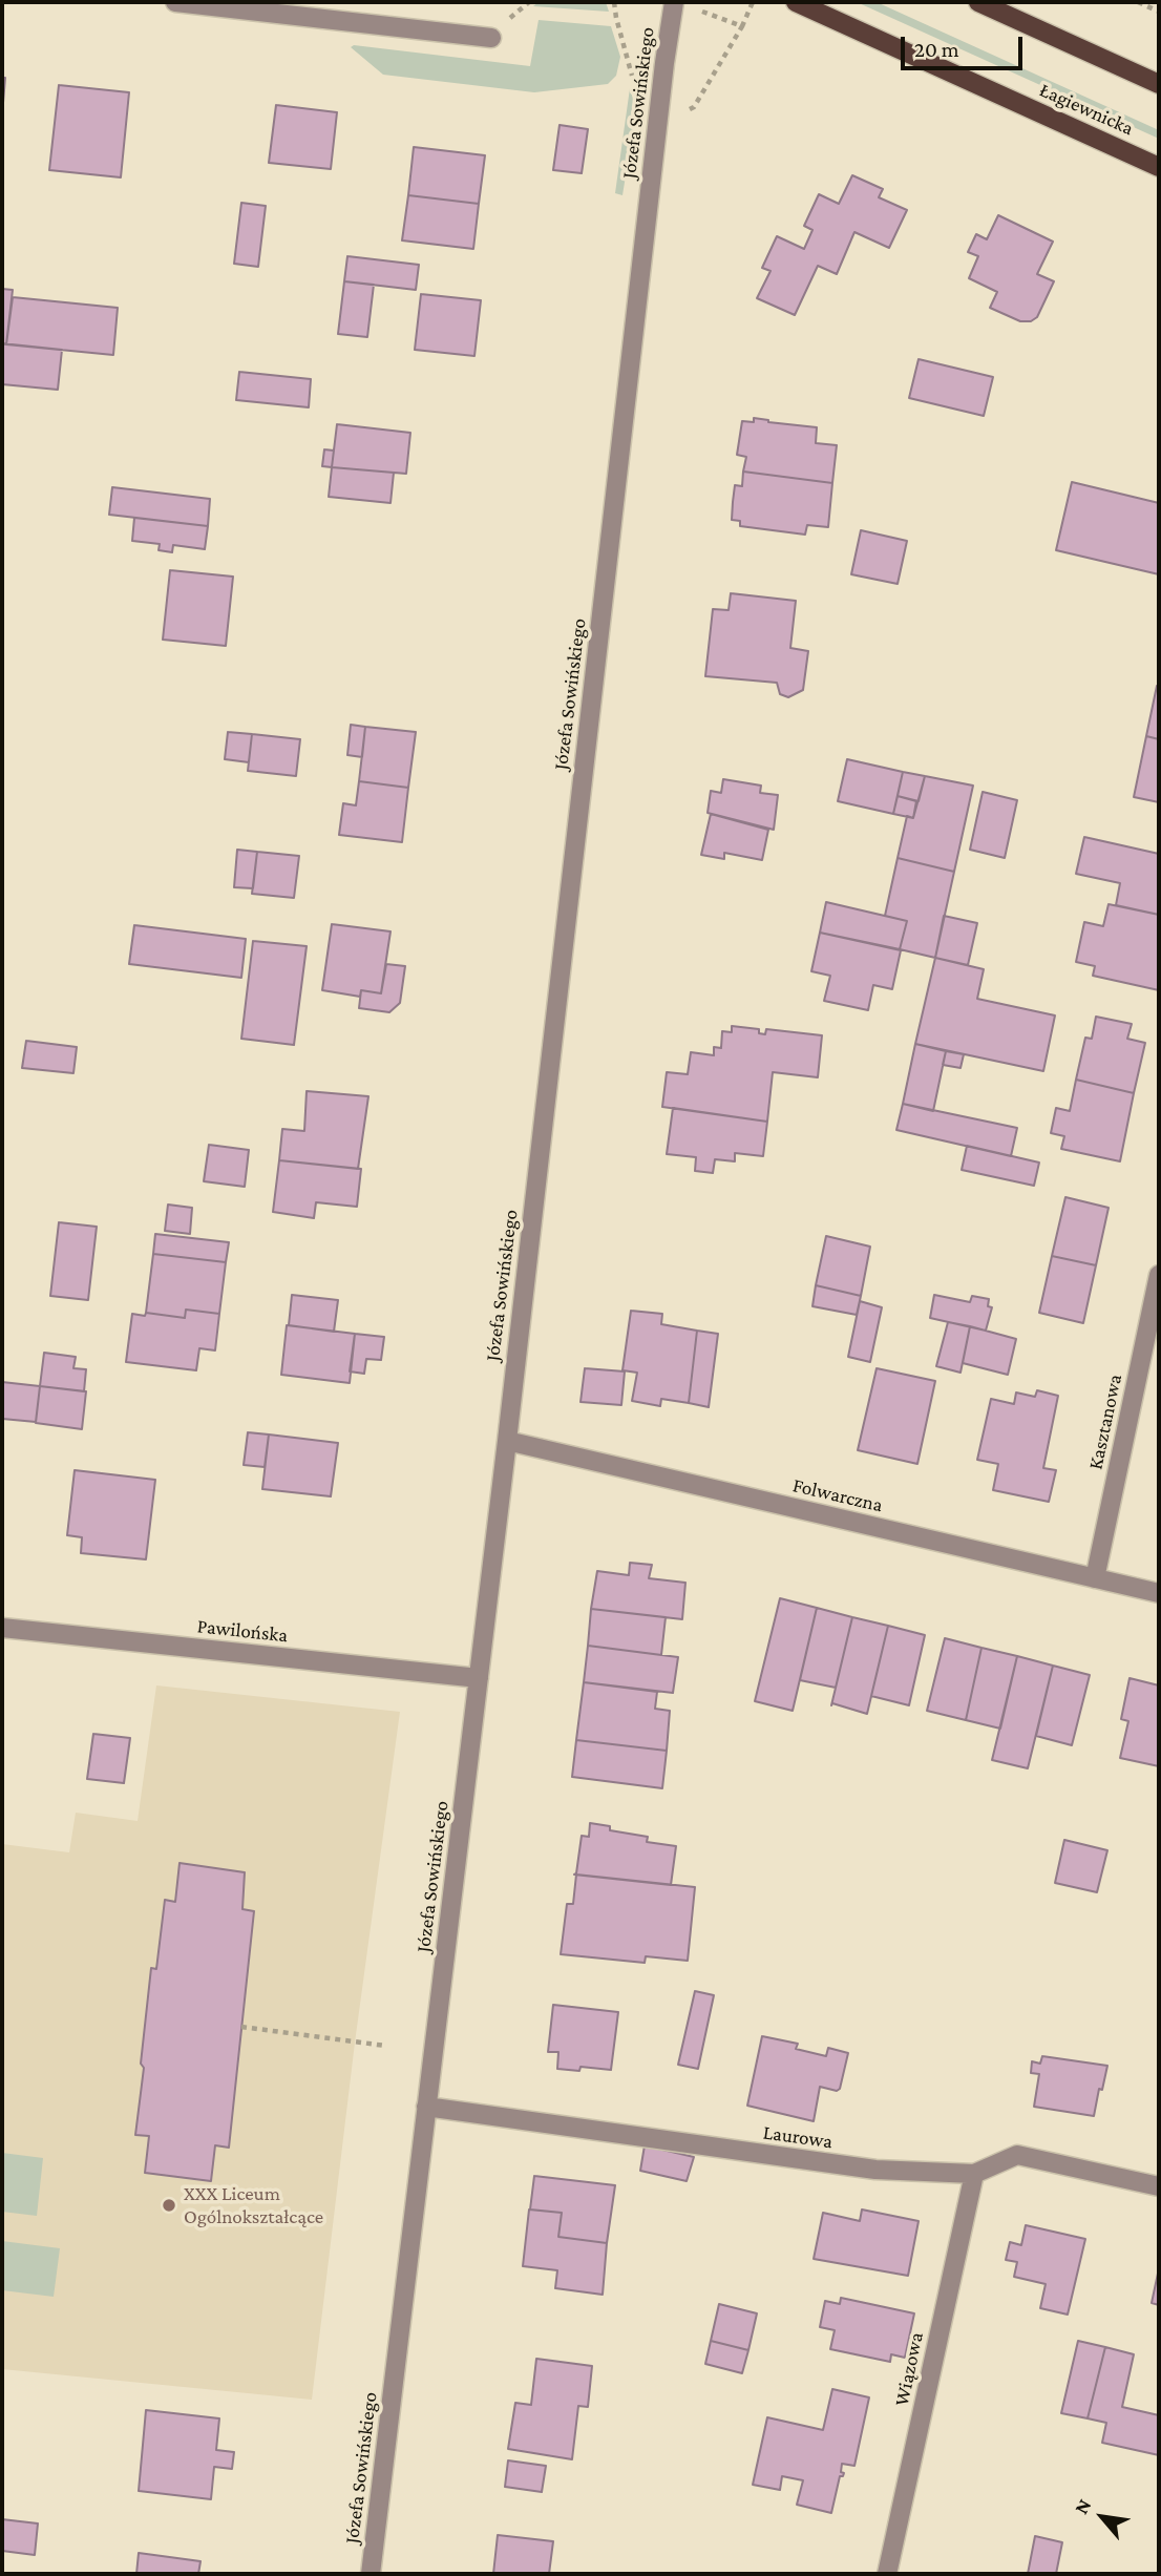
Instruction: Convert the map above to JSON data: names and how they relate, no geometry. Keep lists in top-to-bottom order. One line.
{"streets":{"main road":["Łagiewnicka"],"street":["Józefa Sowińskiego","Kasztanowa","Folwarczna","Pawilońska","Laurowa","Wiązowa"]},"crossings":[["Józefa Sowińskiego","Folwarczna"],["Józefa Sowińskiego","Pawilońska"],["Józefa Sowińskiego","Laurowa"],["Kasztanowa","Folwarczna"],["Laurowa","Wiązowa"]],"places":["XXX Liceum Ogólnokształcące"],"scale_bar":"20 m","north":"top left"}
